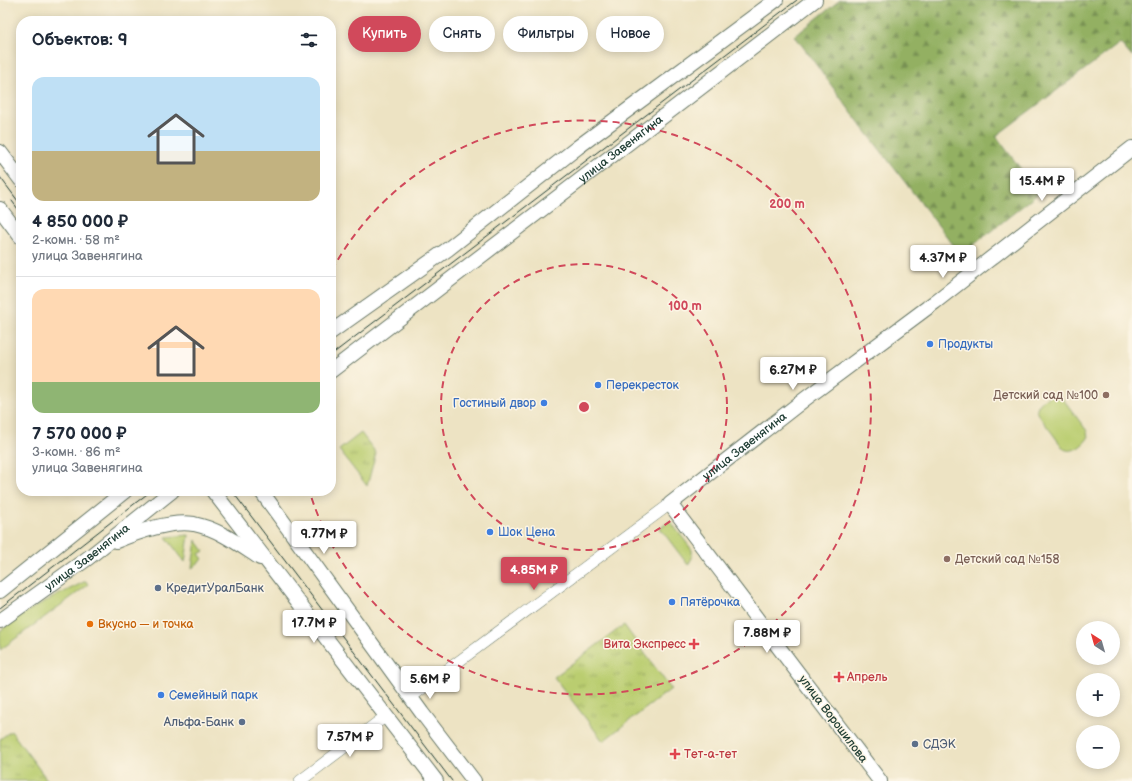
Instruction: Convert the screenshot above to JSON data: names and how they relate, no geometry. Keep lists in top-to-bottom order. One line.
{"streets":{"main road":["улица Завенягина","улица Ворошилова"]},"crossings":[["улица Завенягина","улица Ворошилова"]],"places":{"other":["Продукты","Перекресток","Детский сад №100","Гостиный двор","Шок Цена","Детский сад №158","КредитУралБанк","Пятёрочка","Вкусно — и точка","Семейный парк","Альфа-Банк","СДЭК"],"health":["Вита Экспресс","Апрель","Тет-а-тет"]},"north":"top left","page":{"chip":["Купить","Снять","Фильтры","Новое"],"heading":"Объектов: 9","list":[{"name":"4 850 000 ₽","note":"2-комн. · 58 m² · улица Завенягина"},{"name":"7 570 000 ₽","note":"3-комн. · 86 m² · улица Завенягина"}],"price":["15.4M ₽","4.37M ₽","6.27M ₽","9.77M ₽","4.85M ₽","17.7M ₽","7.88M ₽","5.6M ₽","7.57M ₽"],"map_buttons":["+","−"]},"rings":["200 m","100 m"]}
